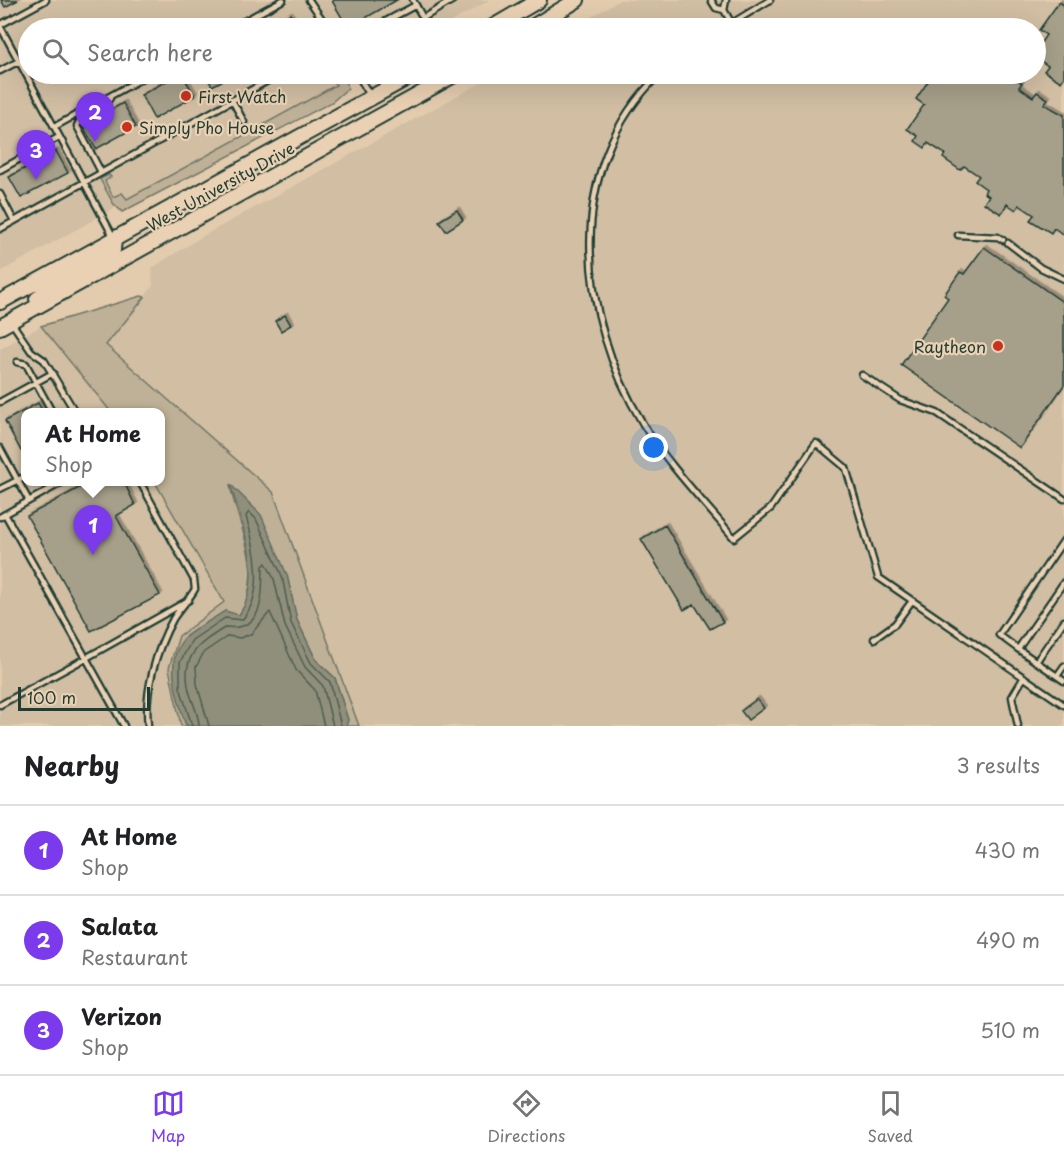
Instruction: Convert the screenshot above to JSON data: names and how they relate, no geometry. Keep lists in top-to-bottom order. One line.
{"streets":{"highway":["West University Drive"]},"places":["First Watch","Simply Pho House","Raytheon"],"scale_bar":"100 m","page":{"search":"Search here","pins":["2","3","1"],"popup":["At Home","Shop"],"scale":"100 m","heading":["Nearby","3 results"],"list":[{"mark":"1","name":"At Home","note":"Shop","value":"430 m"},{"mark":"2","name":"Salata","note":"Restaurant","value":"490 m"},{"mark":"3","name":"Verizon","note":"Shop","value":"510 m"}],"nav":["Map","Directions","Saved"]}}
